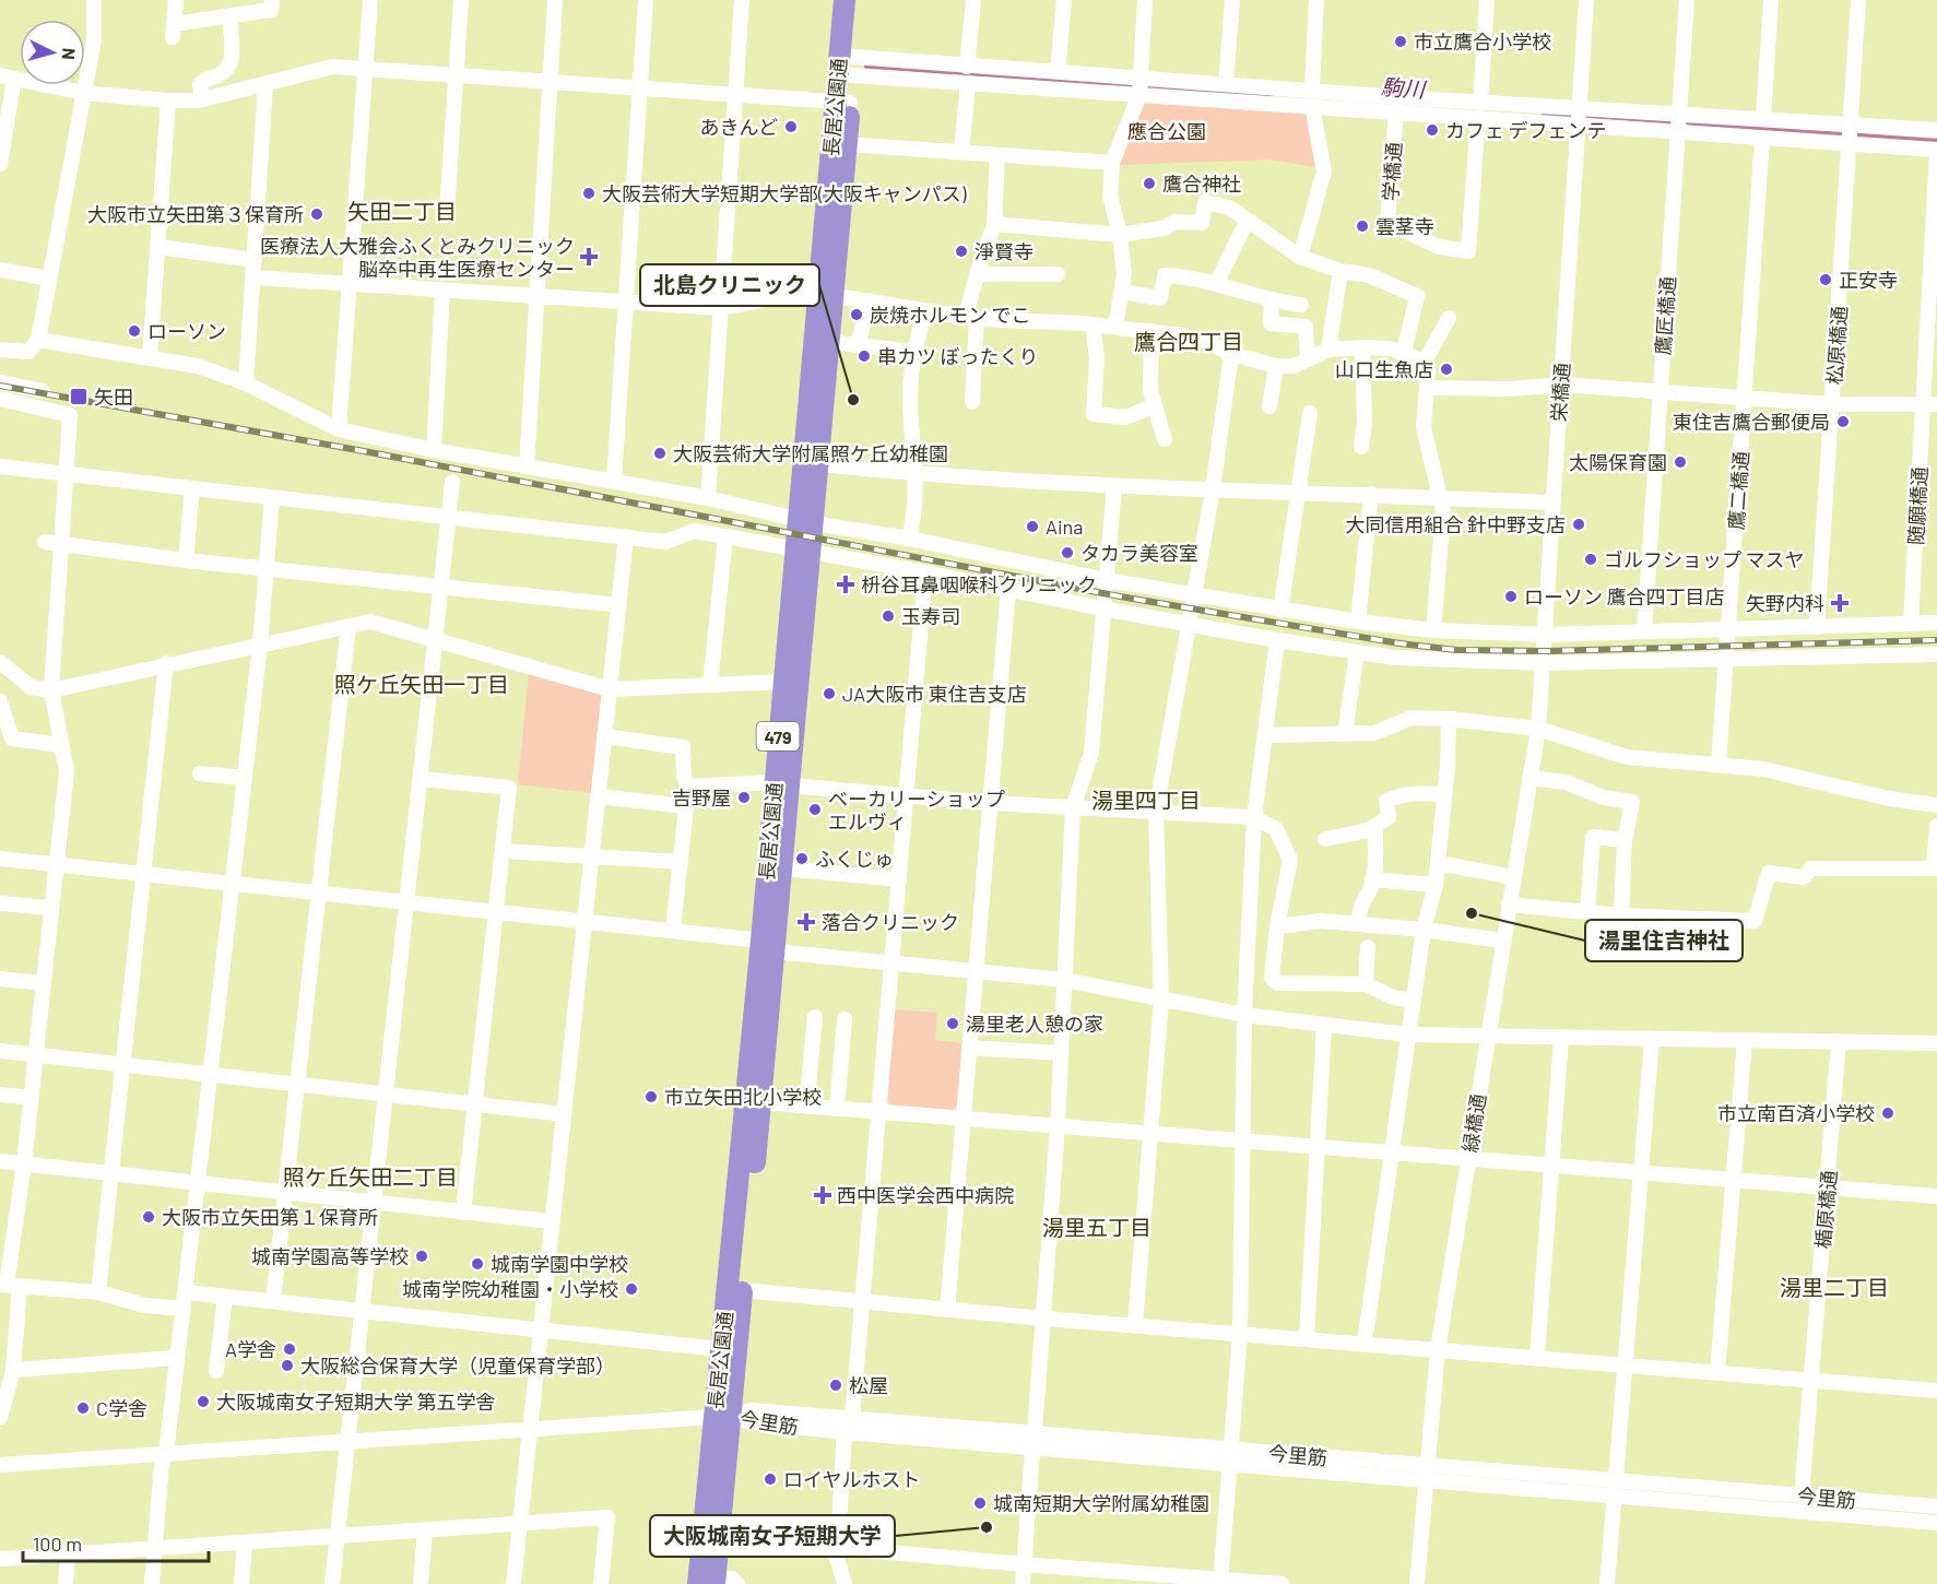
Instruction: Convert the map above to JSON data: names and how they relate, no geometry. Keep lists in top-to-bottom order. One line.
{"streets":{"highway":["長居公園通","479"],"street":["学橋通","鷹匠橋通","松原橋通","栄橋通","鷹二橋通","随願橋通","緑橋通","楯原橋通","今里筋"]},"crossings":[["長居公園通","今里筋"],["栄橋通","緑橋通"],["緑橋通","今里筋"],["楯原橋通","今里筋"]],"districts":["矢田二丁目","鷹合四丁目","照ケ丘矢田一丁目","湯里四丁目","照ケ丘矢田二丁目","湯里五丁目","湯里二丁目"],"water":["駒川"],"parks":["應合公園"],"places":{"other":["市立鷹合小学校","あきんど","カフェ デフェンテ","鷹合神社","大阪芸術大学短期大学部(大阪キャンパス)","大阪市立矢田第３保育所","雲茎寺","淨賢寺","正安寺","炭焼ホルモン でこ","ローソン","串カツ ぼったくり","山口生魚店","北島クリニック","東住吉鷹合郵便局","大阪芸術大学附属照ケ丘幼稚園","太陽保育園","大同信用組合 針中野支店","Aina","タカラ美容室","ゴルフショップ マスヤ","ローソン 鷹合四丁目店","玉寿司","JA大阪市 東住吉支店","吉野屋","ベーカリーショップ エルヴィ","ふくじゅ","湯里住吉神社","湯里老人憩の家","市立矢田北小学校","市立南百済小学校","大阪市立矢田第１保育所","城南学園高等学校","城南学園中学校","城南学院幼稚園・小学校","A学舎","大阪総合保育大学（児童保育学部）","松屋","大阪城南女子短期大学 第五学舎","C学舎","ロイヤルホスト","城南短期大学附属幼稚園","大阪城南女子短期大学"],"health":["医療法人大雅会ふくとみクリニック 脳卒中再生医療センター","枡谷耳鼻咽喉科クリニック","矢野内科","落合クリニック","西中医学会西中病院"],"transit":["矢田"]},"scale_bar":"100 m","north":"right"}
